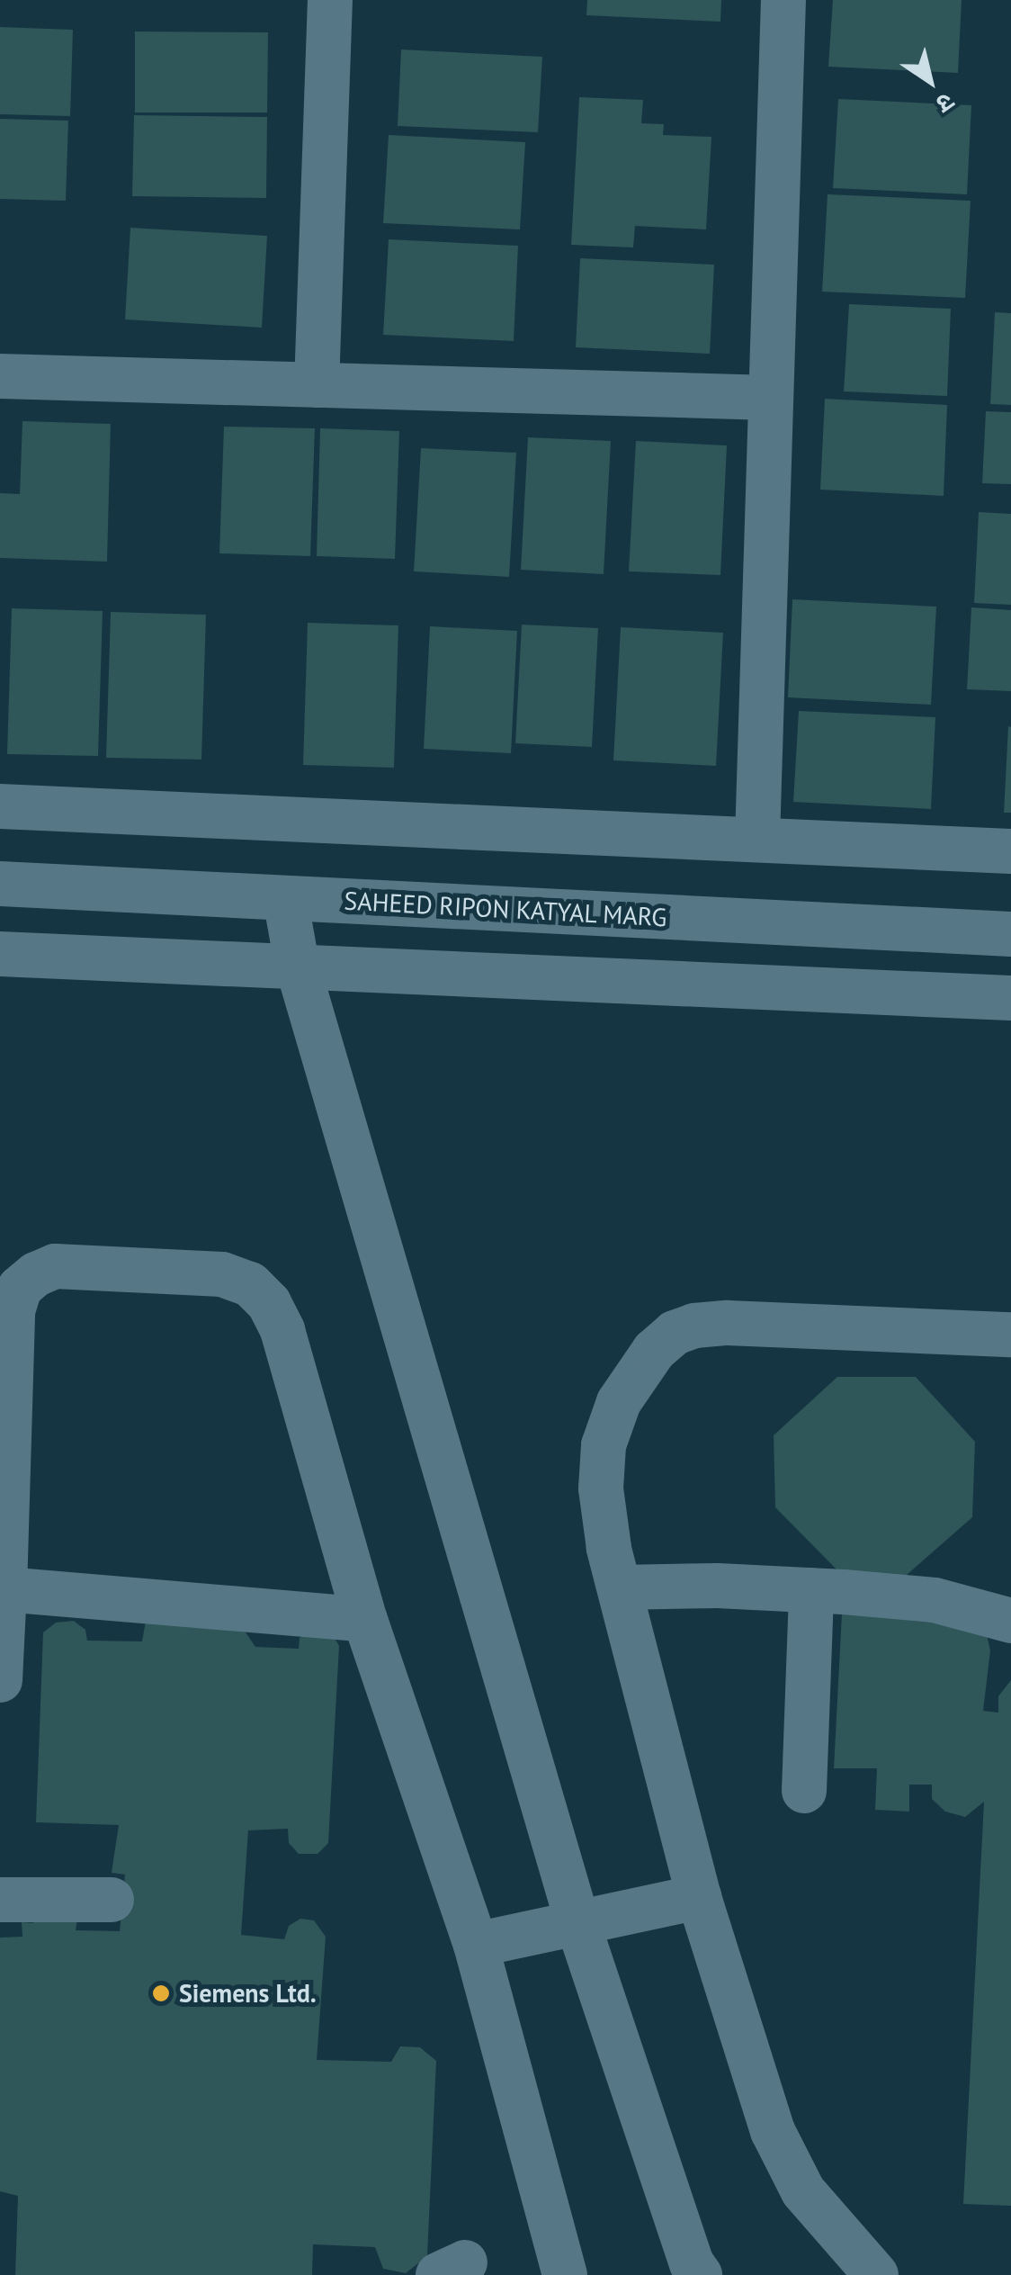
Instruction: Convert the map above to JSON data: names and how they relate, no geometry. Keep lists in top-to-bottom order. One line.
{"streets":{"street":["SAHEED RIPON KATYAL MARG"]},"places":["Siemens Ltd."],"north":"bottom right"}
